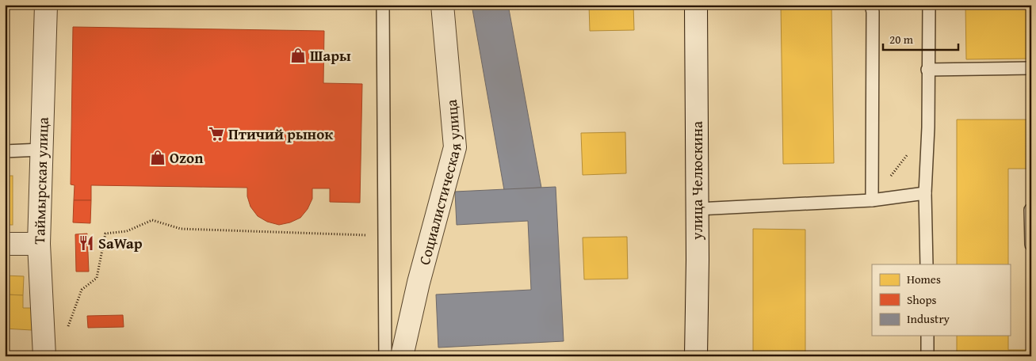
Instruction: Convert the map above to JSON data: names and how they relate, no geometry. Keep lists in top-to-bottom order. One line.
{"streets":{"street":["Таймырская улица","улица Челюскина","Социалистическая улица"]},"places":{"shop":["Шары","Ozon"],"supermarket":["Птичий рынок"],"restaurant":["SaWap"]},"legend":["Homes","Shops","Industry"],"scale_bar":"20 m"}
